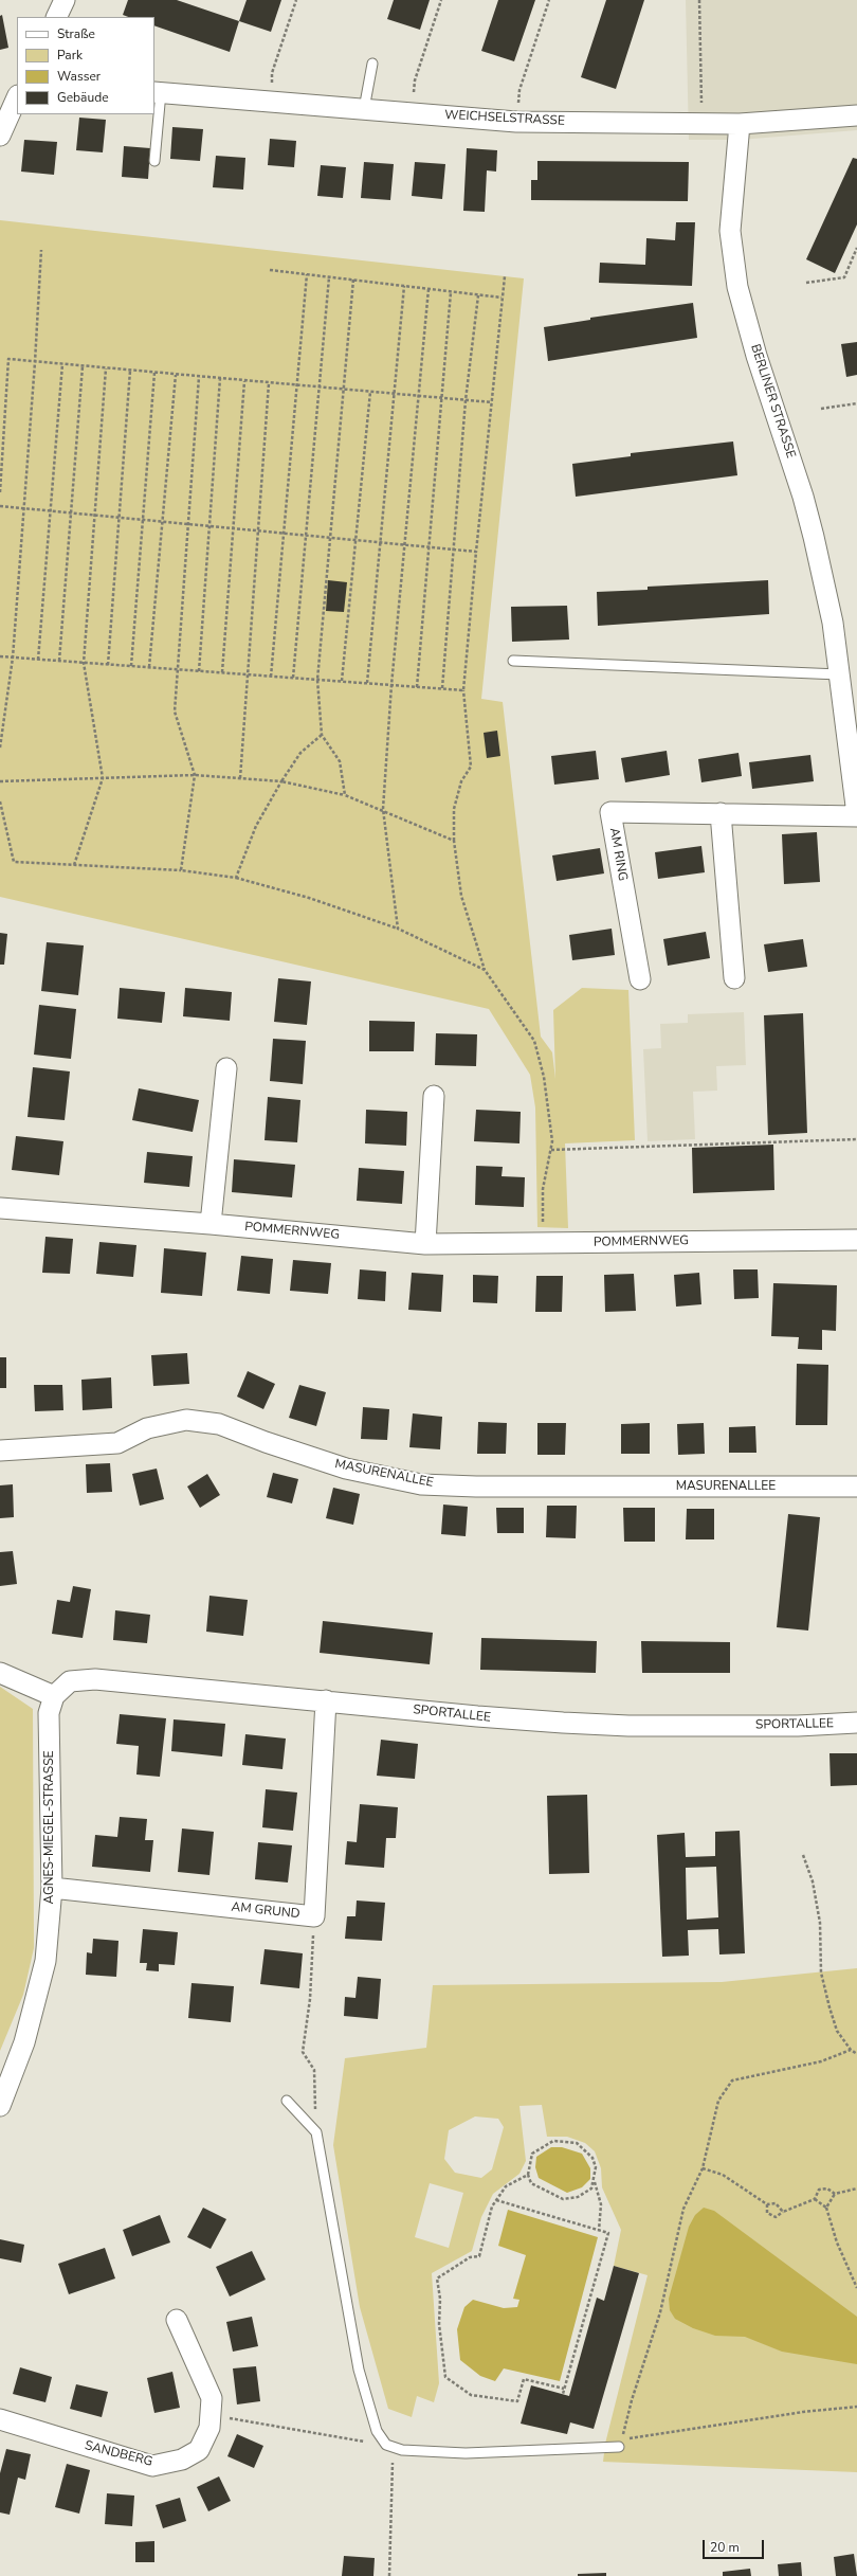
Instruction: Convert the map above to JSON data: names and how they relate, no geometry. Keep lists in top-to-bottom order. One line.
{"streets":{"street":["WEICHSELSTRASSE","BERLINER STRASSE","AM RING","POMMERNWEG","MASURENALLEE","SPORTALLEE","AGNES-MIEGEL-STRASSE","AM GRUND","SANDBERG"]},"crossings":[["WEICHSELSTRASSE","BERLINER STRASSE"],["BERLINER STRASSE","AM RING"],["SPORTALLEE","AGNES-MIEGEL-STRASSE"],["SPORTALLEE","AM GRUND"],["AGNES-MIEGEL-STRASSE","AM GRUND"]],"legend":["Straße","Park","Wasser","Gebäude"],"scale_bar":"20 m"}
